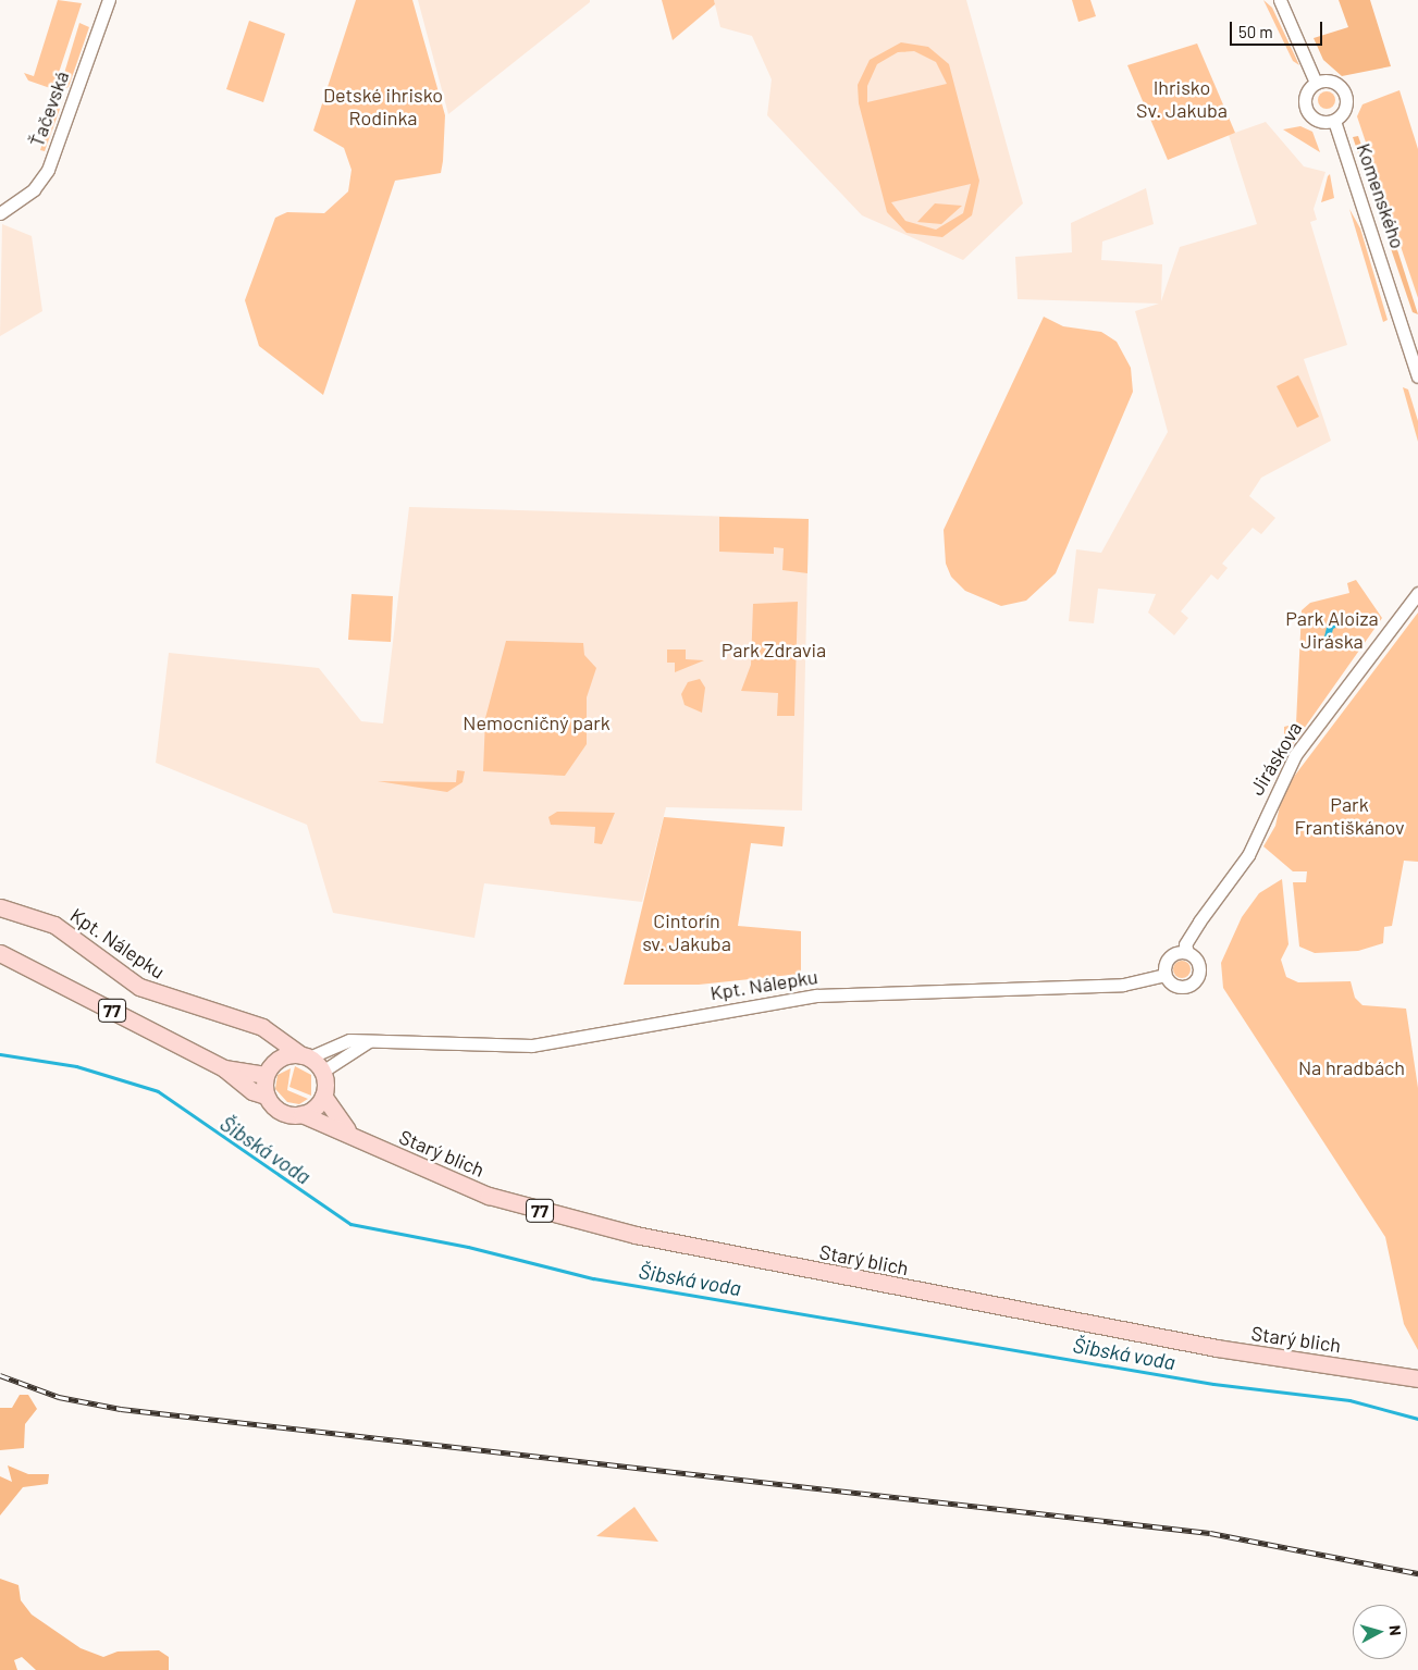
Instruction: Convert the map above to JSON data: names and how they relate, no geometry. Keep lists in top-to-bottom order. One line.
{"streets":{"main road":["Kpt. Nálepku","77","Starý blich"],"street":["Ťačevská","Komenského","Jiráskova"]},"crossings":[["Jiráskova","Kpt. Nálepku"],["Kpt. Nálepku","77"],["Kpt. Nálepku","Starý blich"],["77","Starý blich"]],"water":["Šibská voda"],"parks":["Ihrisko Sv. Jakuba","Detské ihrisko Rodinka","Park Aloiza Jiráska","Park Zdravia","Nemocničný park","Park Františkánov","Cintorín sv. Jakuba","Na hradbách"],"scale_bar":"50 m","north":"right"}
